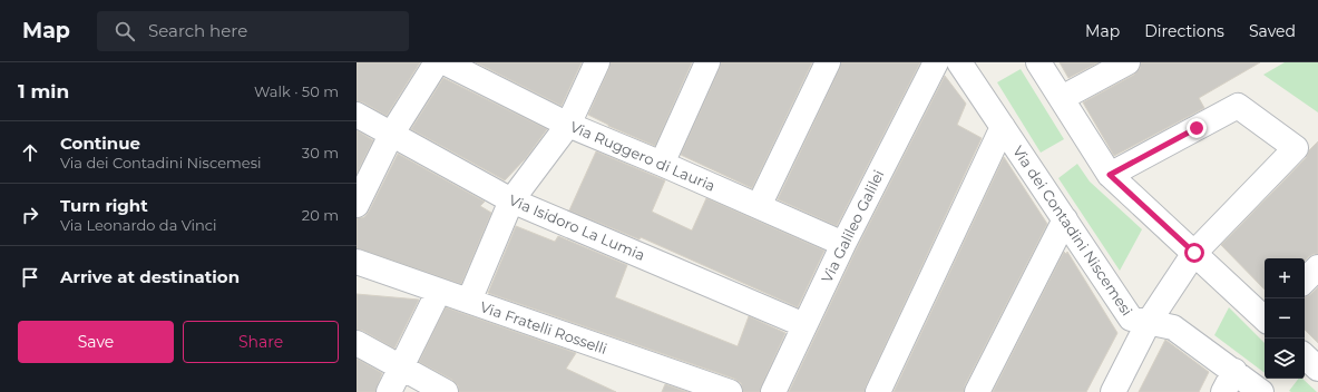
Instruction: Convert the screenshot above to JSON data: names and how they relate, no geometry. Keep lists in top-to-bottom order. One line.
{"streets":{"street":["Via Ruggero di Lauria","Via Galileo Galilei","Via Isidoro La Lumia","Via dei Contadini Niscemesi","Via Fratelli Rosselli"]},"crossings":[["Via Ruggero di Lauria","Via Galileo Galilei"],["Via Galileo Galilei","Via Isidoro La Lumia"]],"page":{"header":"Map","search":"Search here","nav":["Map","Directions","Saved"],"heading":["1 min","Walk · 50 m"],"list":[["Continue","Via dei Contadini Niscemesi","30 m"],["Turn right","Via Leonardo da Vinci","20 m"],"Arrive at destination"],"map_buttons":["+","−"],"buttons":["Save","Share"]}}
